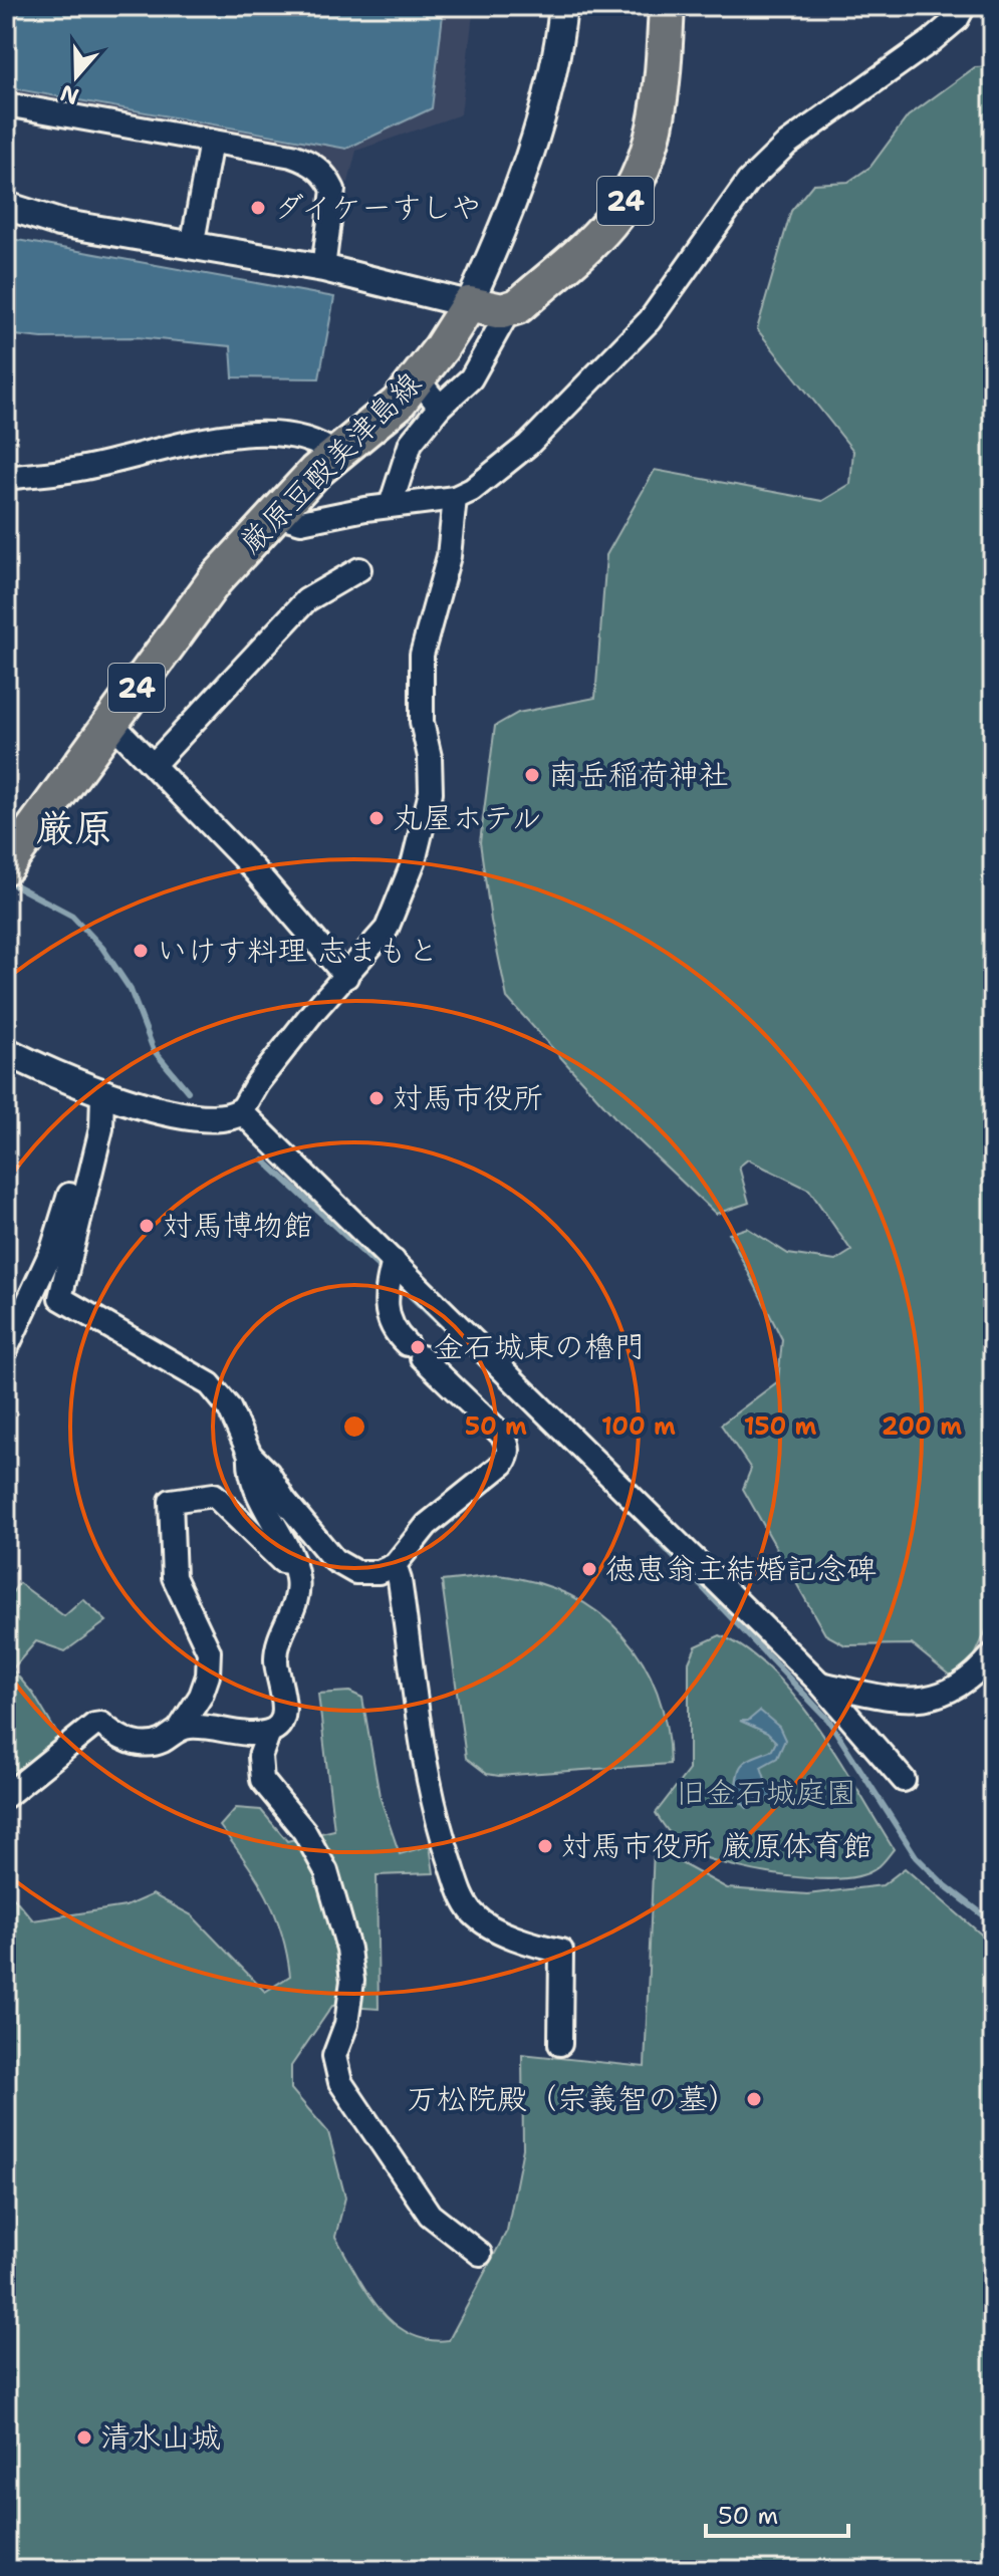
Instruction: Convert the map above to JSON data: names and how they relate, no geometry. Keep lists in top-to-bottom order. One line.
{"streets":{"main road":["24","厳原豆酘美津島線"]},"districts":["厳原"],"parks":["旧金石城庭園"],"places":["ダイケーすしや","南岳稲荷神社","丸屋ホテル","いけす料理 志まもと","対馬市役所","対馬博物館","金石城東の櫓門","徳恵翁主結婚記念碑","対馬市役所 厳原体育館","万松院殿（宗義智の墓）","清水山城"],"scale_bar":"50 m","north":"bottom","rings":["50 m","100 m","150 m","200 m"]}
